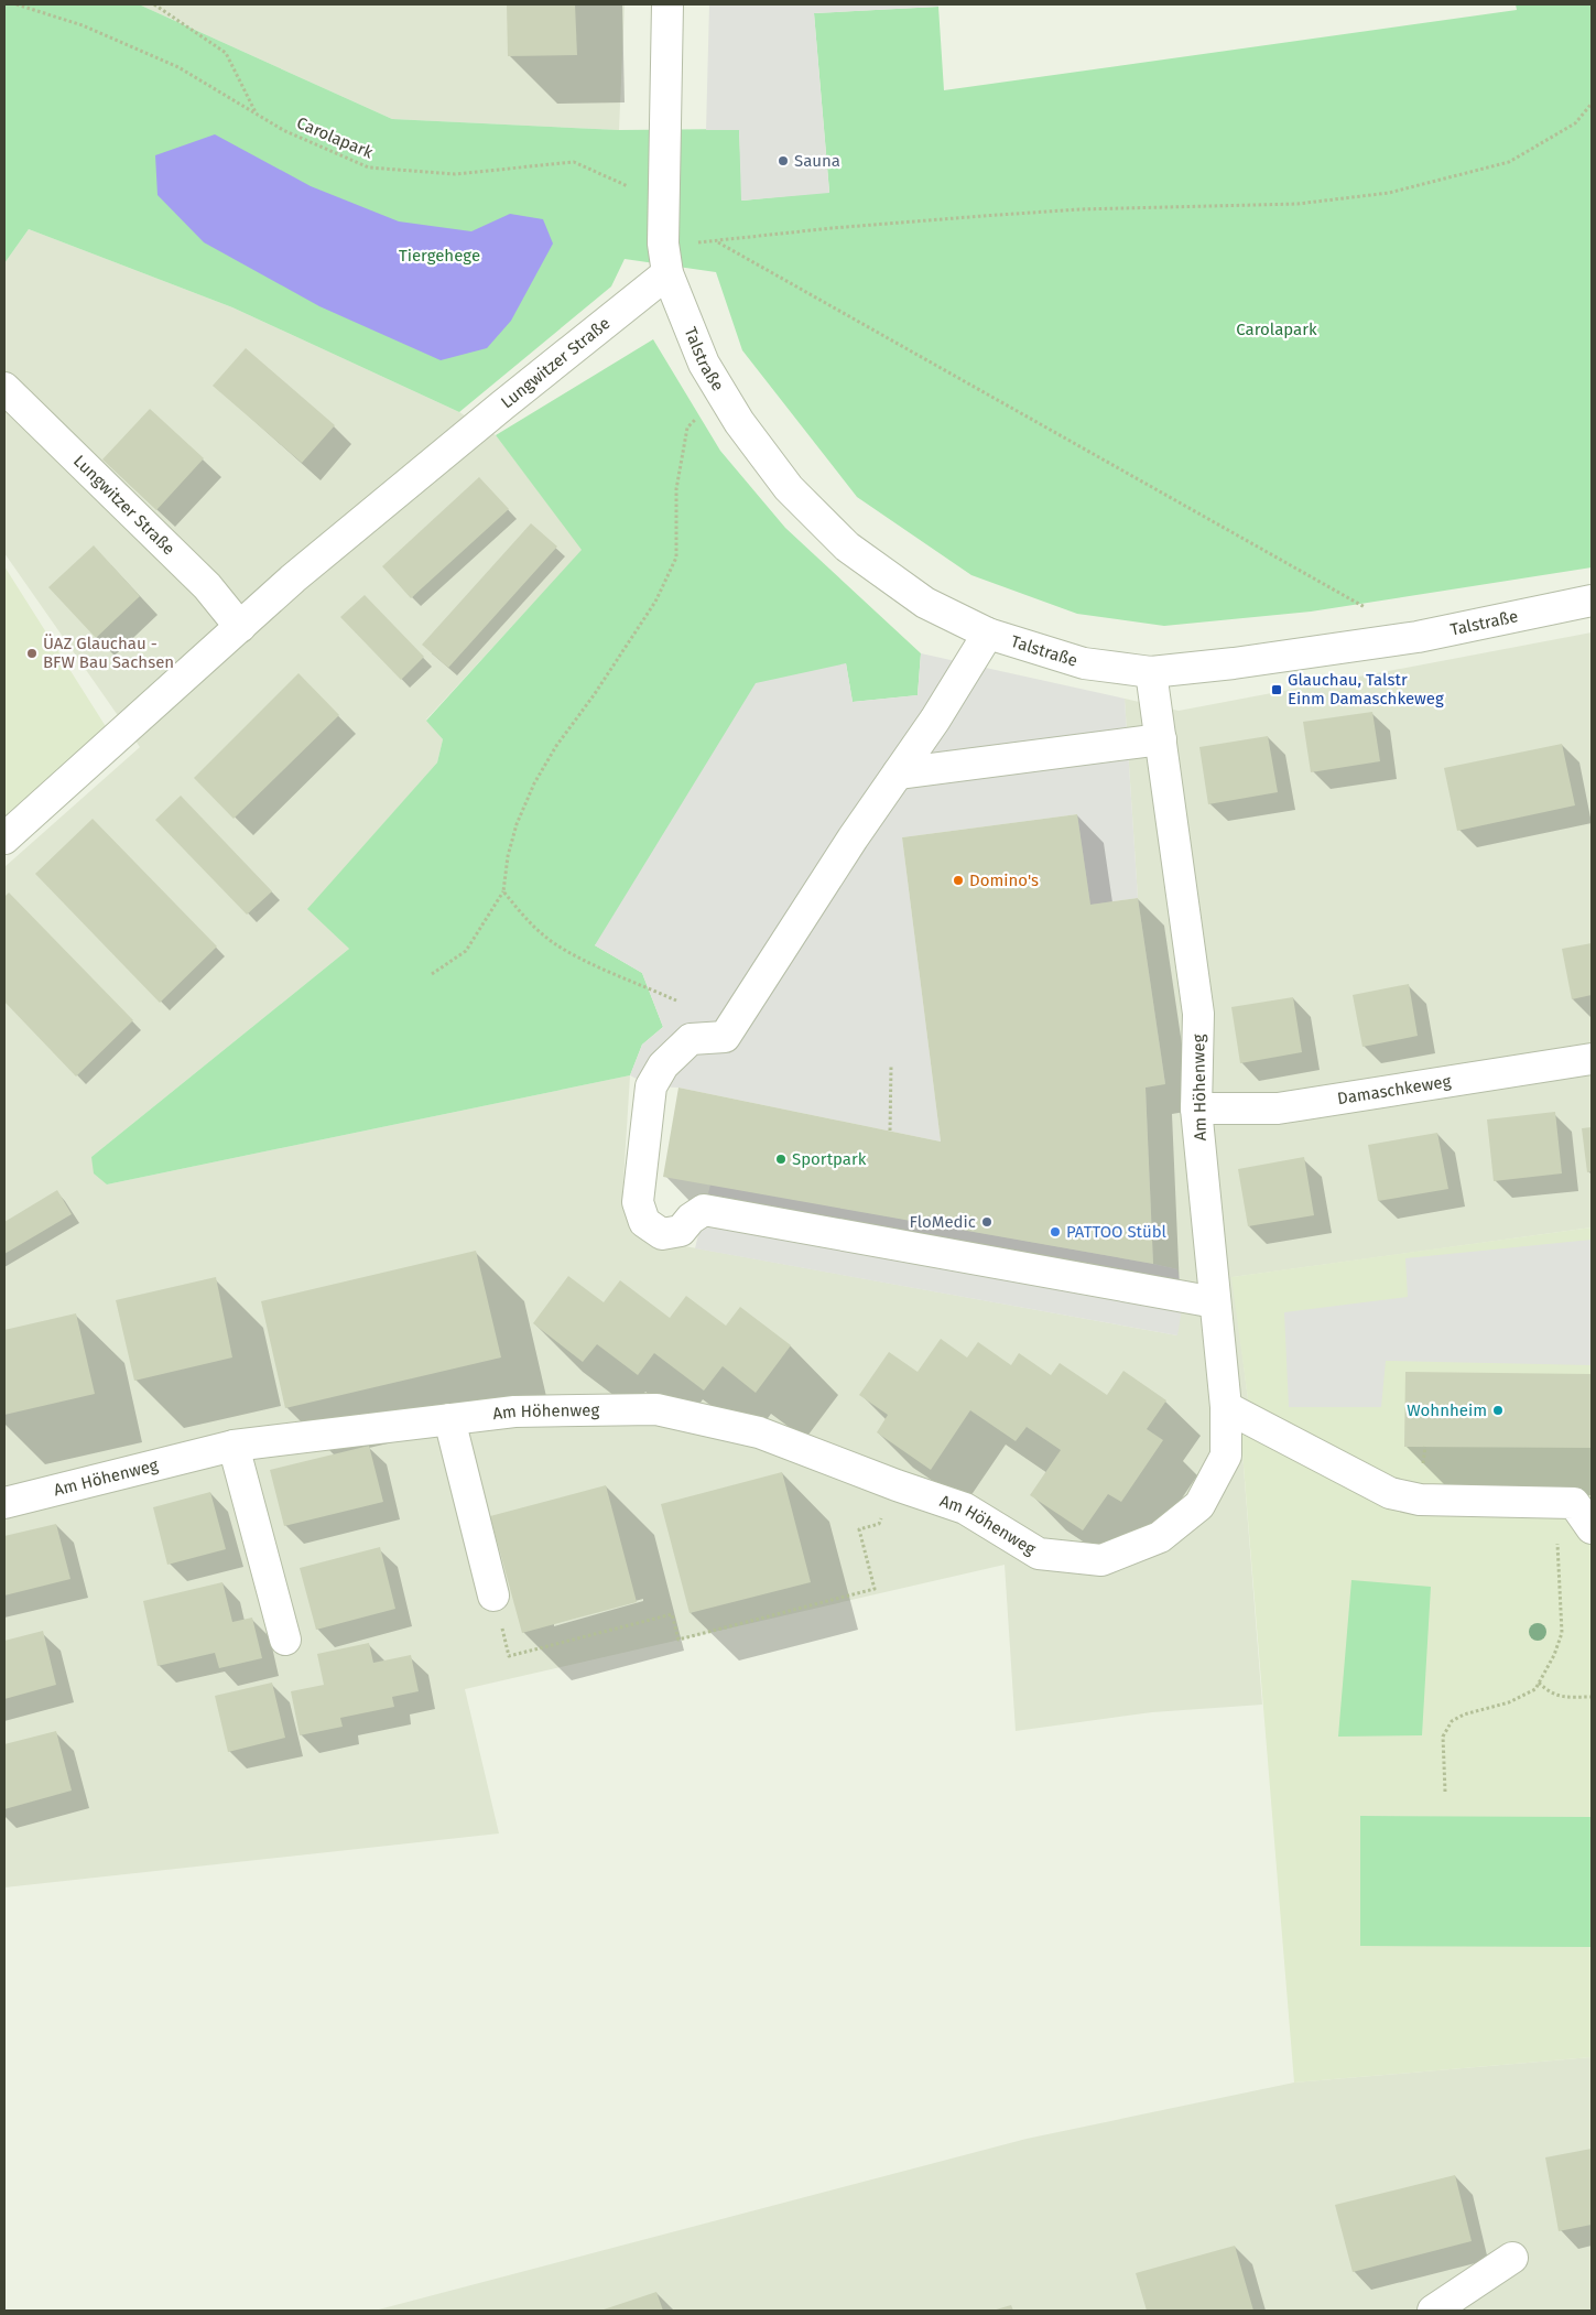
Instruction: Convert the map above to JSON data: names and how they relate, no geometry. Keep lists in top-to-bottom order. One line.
{"streets":{"street":["Talstraße","Lungwitzer Straße","Am Höhenweg","Damaschkeweg"],"path":["Carolapark"]},"crossings":[["Talstraße","Lungwitzer Straße"],["Talstraße","Am Höhenweg"],["Am Höhenweg","Damaschkeweg"]],"parks":["Tiergehege","Carolapark"],"places":{"other":["Sauna","ÜAZ Glauchau - BFW Bau Sachsen","Domino's","Sportpark","FloMedic","PATTOO Stübl","Wohnheim"],"transit":["Glauchau, Talstr Einm Damaschkeweg"]}}
